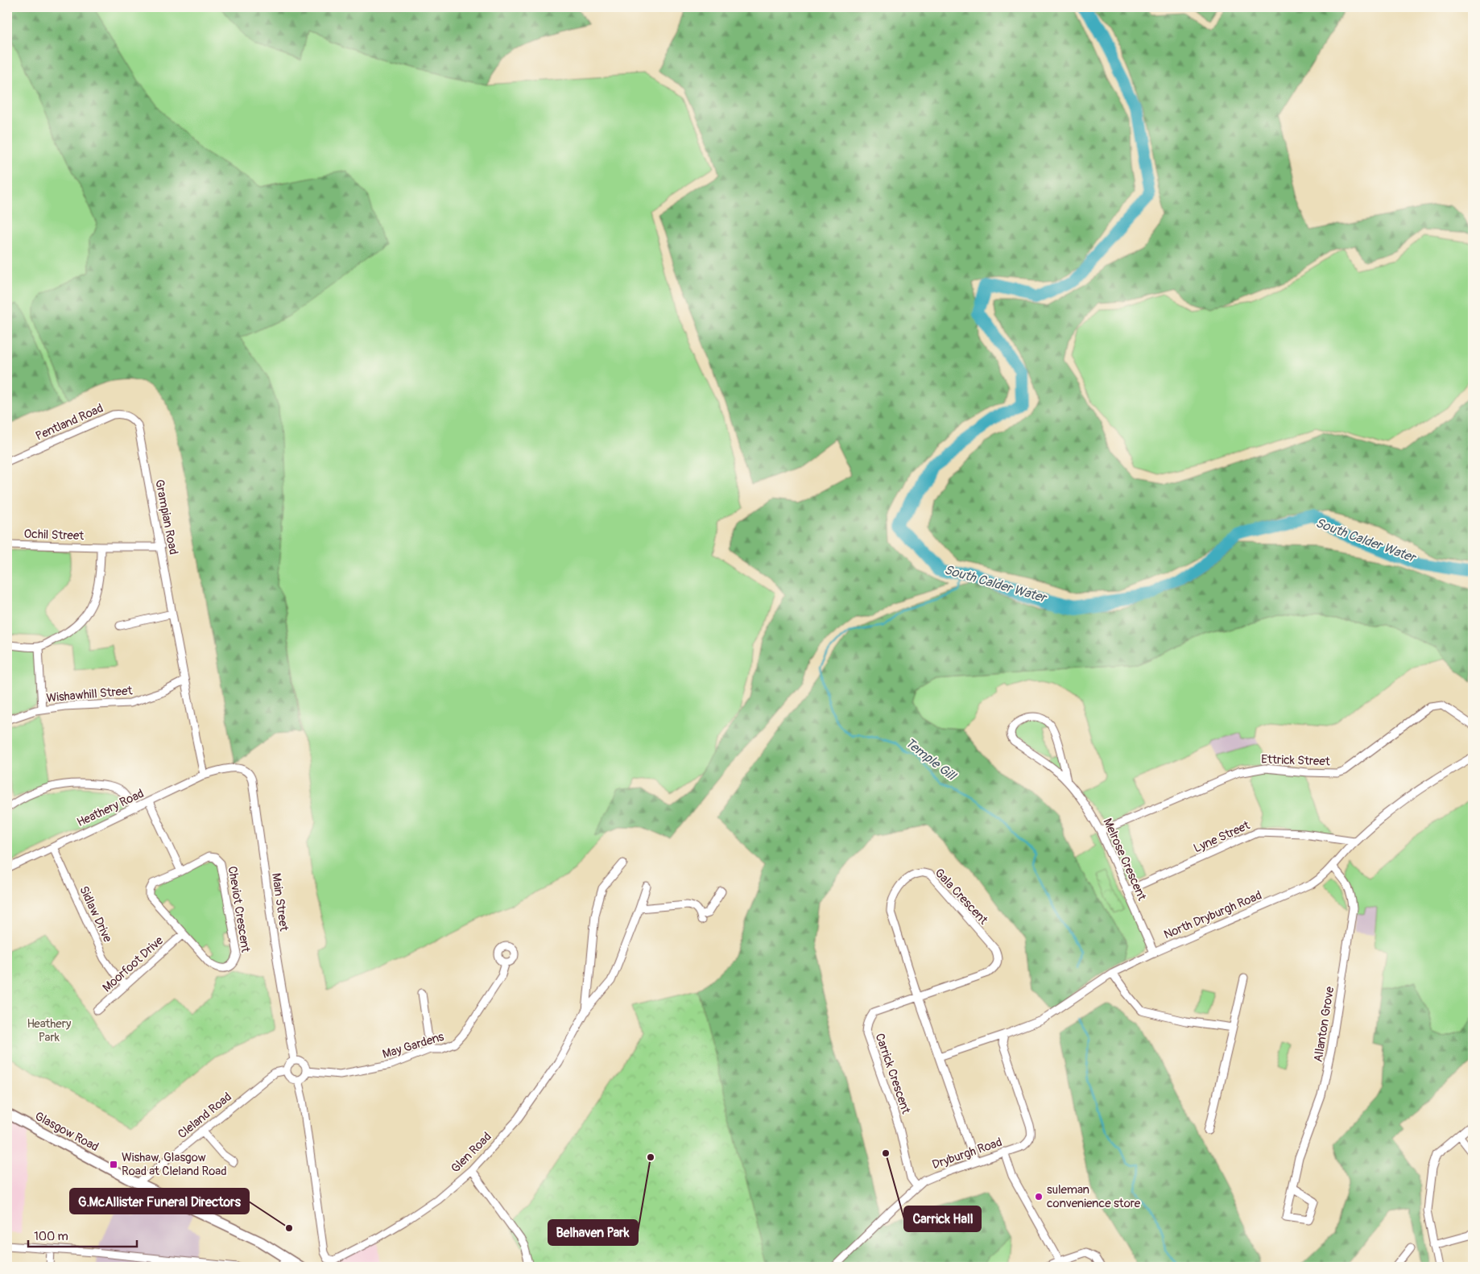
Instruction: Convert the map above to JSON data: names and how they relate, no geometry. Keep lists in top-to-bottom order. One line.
{"streets":{"main road":["Glasgow Road"],"street":["Pentland Road","Grampian Road","Ochil Street","Wishawhill Street","Ettrick Street","Heathery Road","Lyne Street","Melrose Crescent","Gala Crescent","Main Street","Cheviot Crescent","Sidlaw Drive","North Dryburgh Road","Moorfoot Drive","Allanton Grove","May Gardens","Carrick Crescent","Cleland Road","Glen Road","Dryburgh Road"]},"crossings":[["Pentland Road","Grampian Road"],["Grampian Road","Ochil Street"],["Grampian Road","Wishawhill Street"],["Grampian Road","Heathery Road"],["Ochil Street","Wishawhill Street"],["Ettrick Street","Melrose Crescent"],["Heathery Road","Main Street"],["Heathery Road","Sidlaw Drive"],["Lyne Street","Melrose Crescent"],["Lyne Street","North Dryburgh Road"],["Melrose Crescent","North Dryburgh Road"],["Gala Crescent","North Dryburgh Road"],["Gala Crescent","Carrick Crescent"],["Gala Crescent","Dryburgh Road"],["Main Street","May Gardens"],["Main Street","Cleland Road"],["Main Street","Glen Road"],["Cheviot Crescent","Moorfoot Drive"],["Sidlaw Drive","Moorfoot Drive"],["North Dryburgh Road","Allanton Grove"],["North Dryburgh Road","Dryburgh Road"],["May Gardens","Cleland Road"],["May Gardens","Glen Road"],["Carrick Crescent","Dryburgh Road"],["Cleland Road","Glasgow Road"],["Cleland Road","Glen Road"]],"water":["South Calder Water","Temple Gill"],"parks":["Heathery Park"],"places":{"other":["Carrick Hall","Belhaven Park","suleman convenience store","G.McAllister Funeral Directors"],"transit":["Wishaw, Glasgow Road at Cleland Road"]},"scale_bar":"100 m"}
